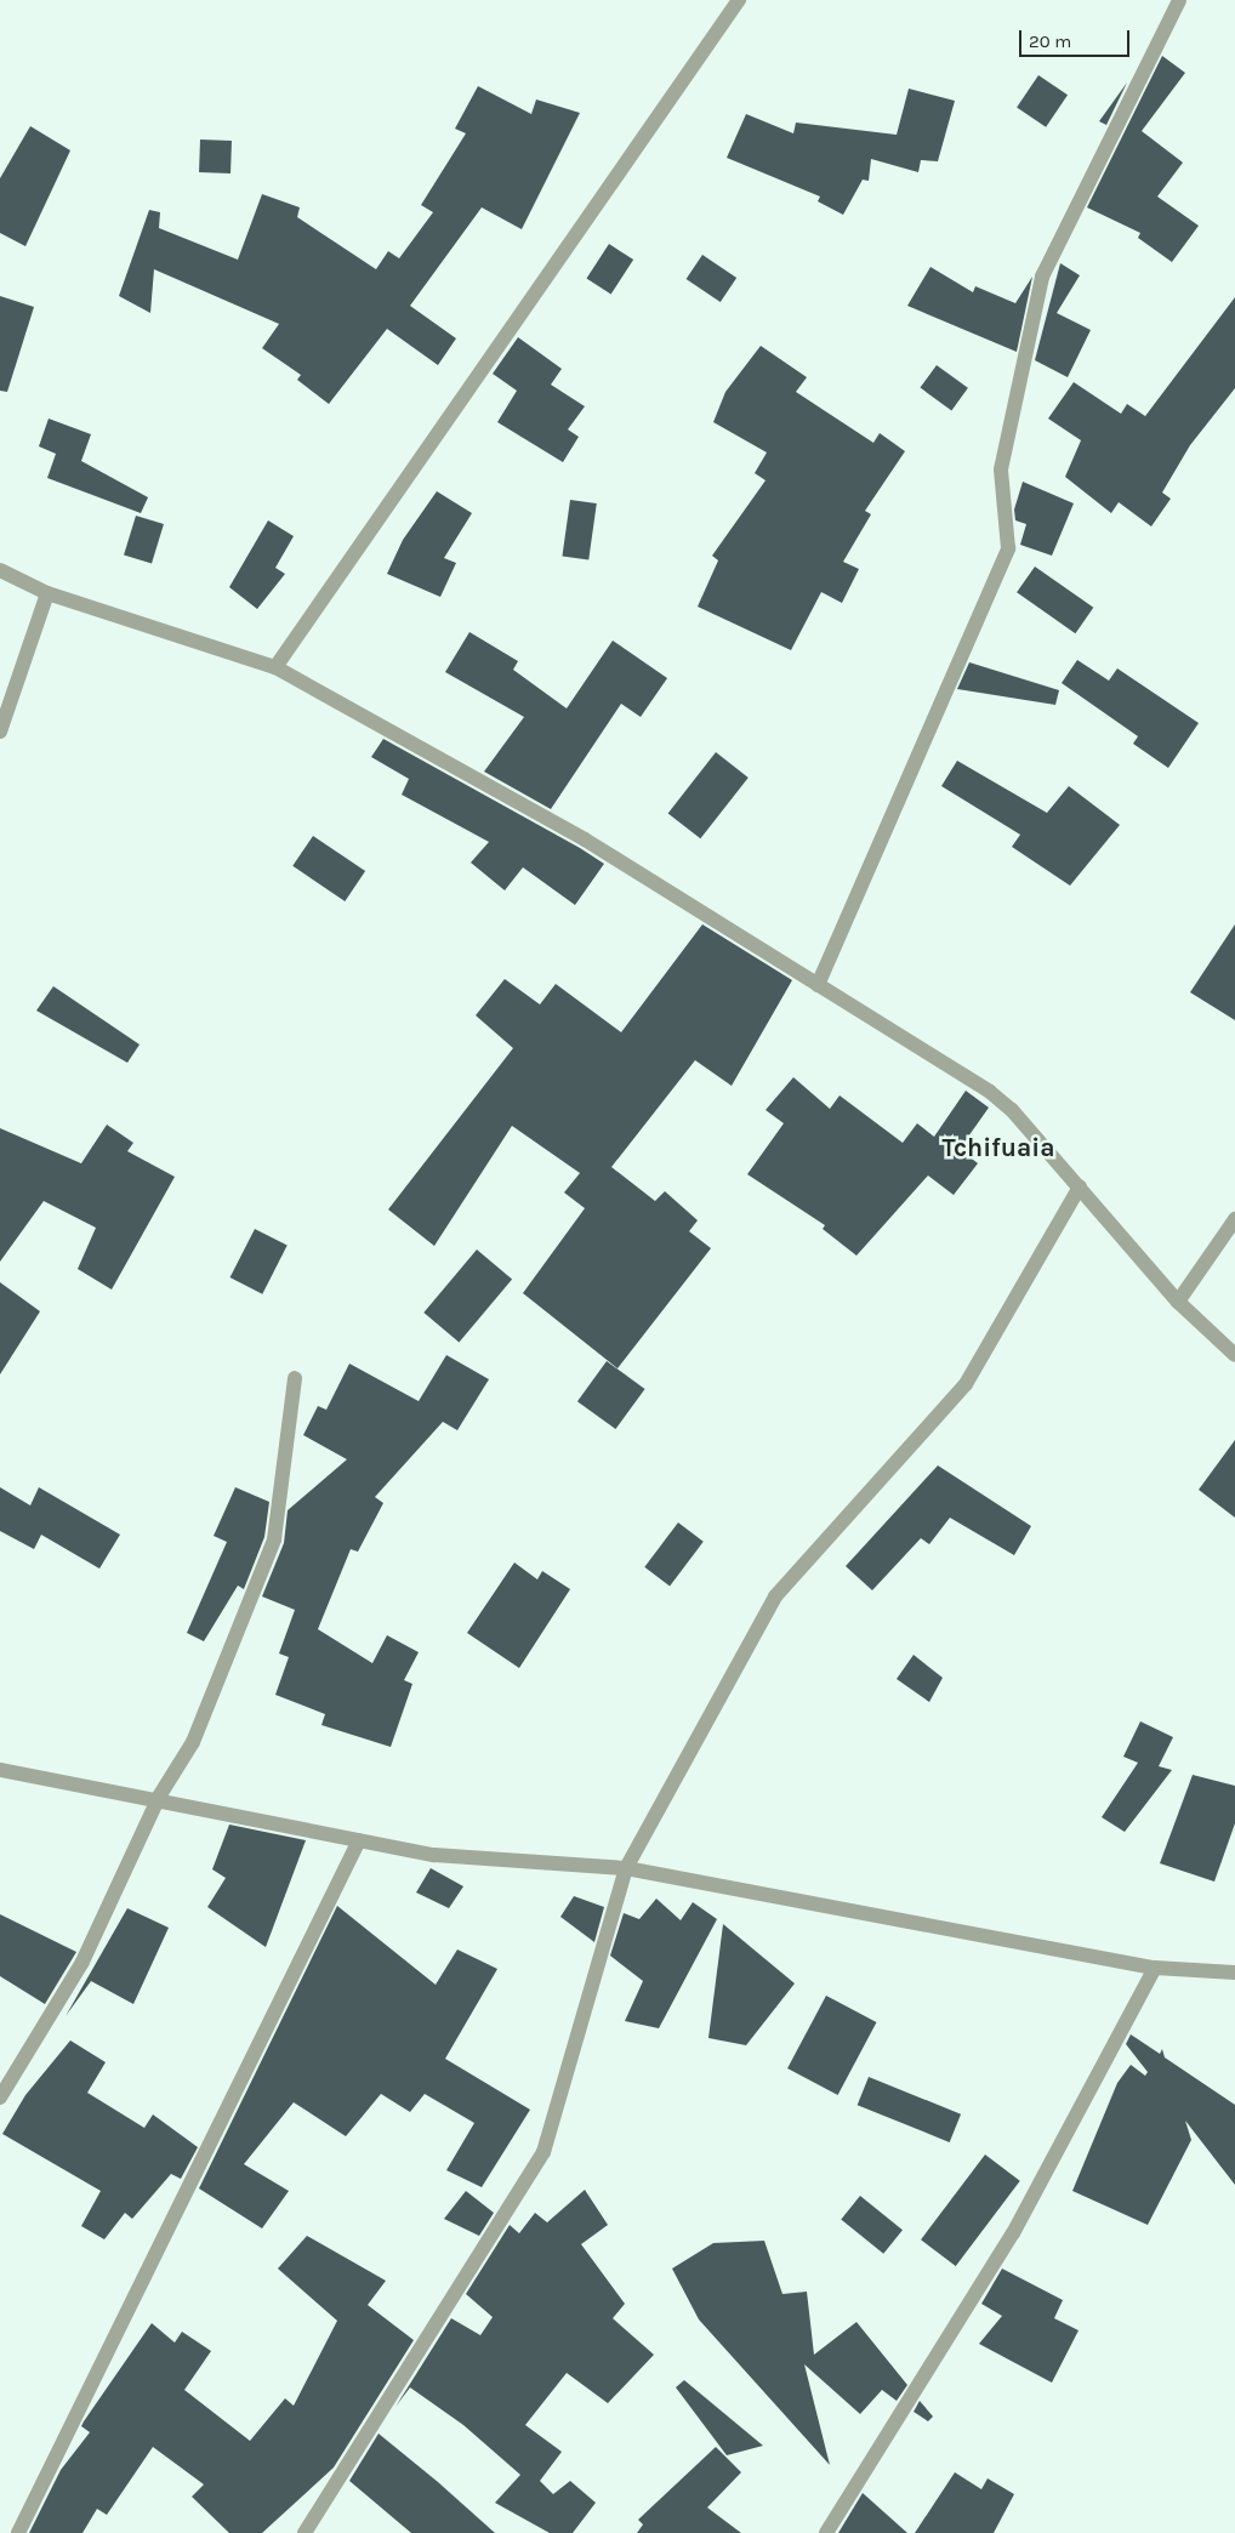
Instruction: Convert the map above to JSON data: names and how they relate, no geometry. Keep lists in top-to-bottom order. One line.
{"districts":["Tchifuaia"],"scale_bar":"20 m"}
